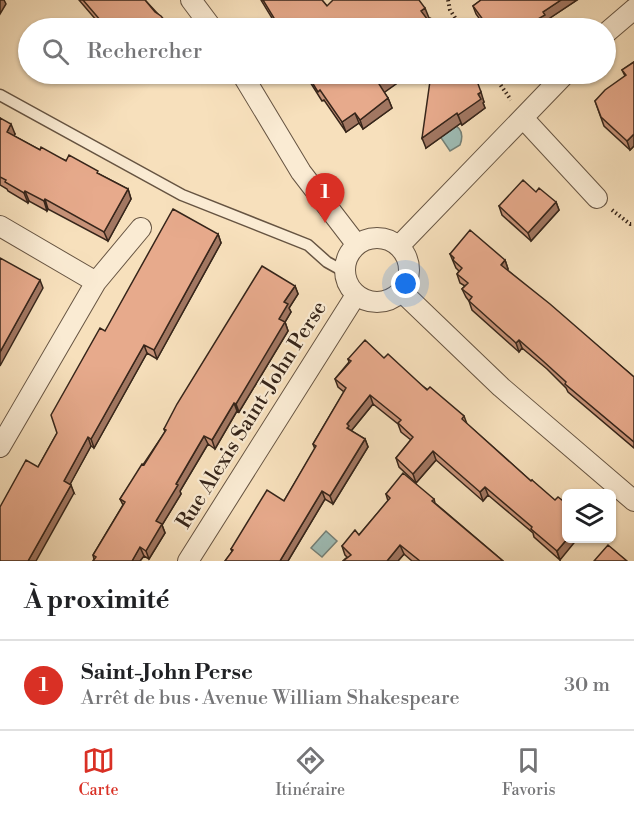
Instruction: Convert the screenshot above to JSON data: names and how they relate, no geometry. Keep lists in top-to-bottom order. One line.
{"streets":{"street":["Rue Alexis Saint-John Perse"]},"page":{"search":"Rechercher","pins":"1","heading":"À proximité","list":[{"mark":"1","name":"Saint-John Perse","note":"Arrêt de bus · Avenue William Shakespeare","value":"30 m"}],"nav":["Carte","Itinéraire","Favoris"]}}
